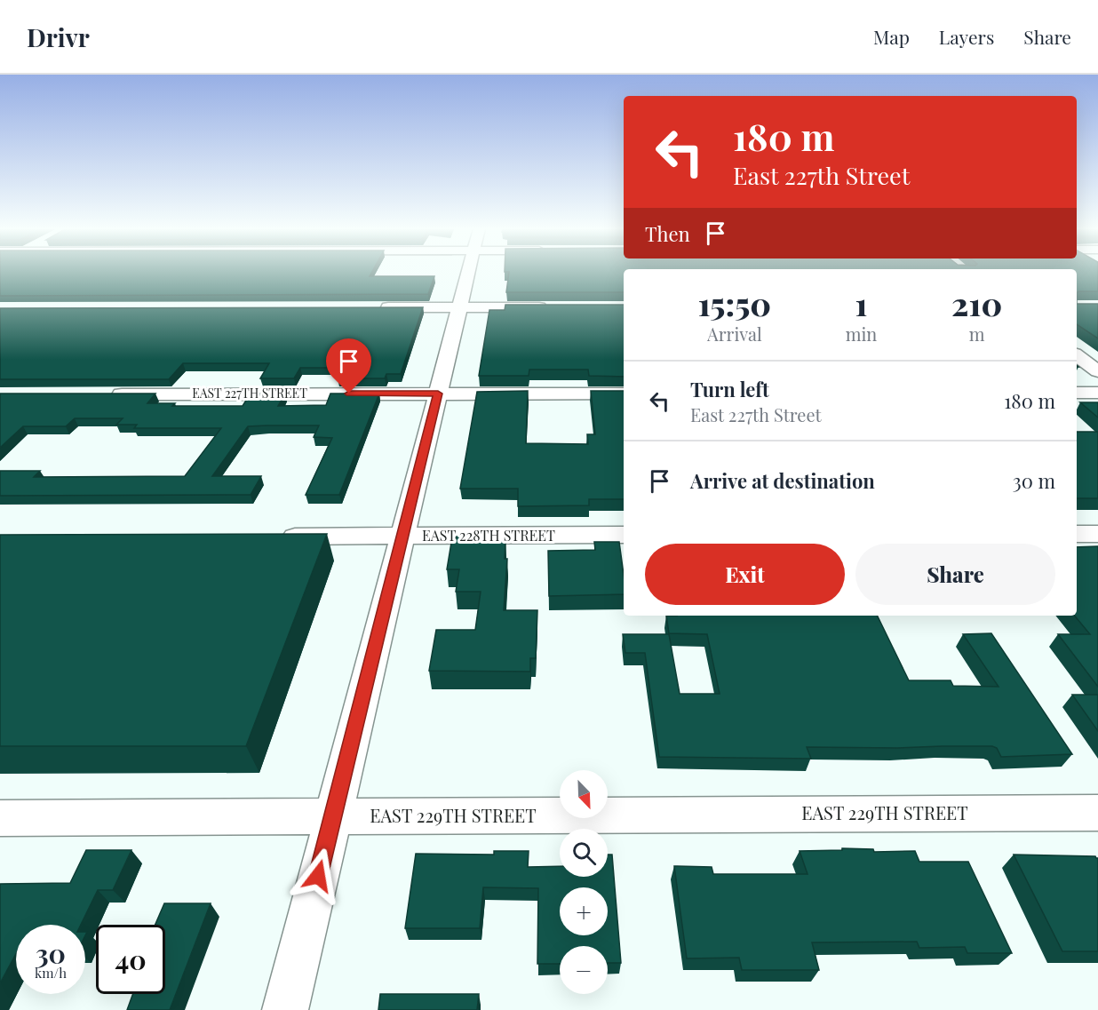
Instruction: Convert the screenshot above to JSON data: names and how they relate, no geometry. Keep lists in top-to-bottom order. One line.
{"streets":{"street":["EAST 227TH STREET","EAST 228TH STREET","EAST 229TH STREET"]},"north":"bottom right","page":{"header":"Drivr","nav":["Map","Layers","Share"],"turn":["180 m","East 227th Street"],"then":"Then","eta":["15:50","Arrival","1","min","210","m"],"list":[{"name":"Turn left","note":"East 227th Street","value":"180 m"},{"name":"Arrive at destination","value":"30 m"}],"buttons":["Exit","Share"],"map_buttons":["+","−"],"speed":"30 km/h","limit":"40"}}
